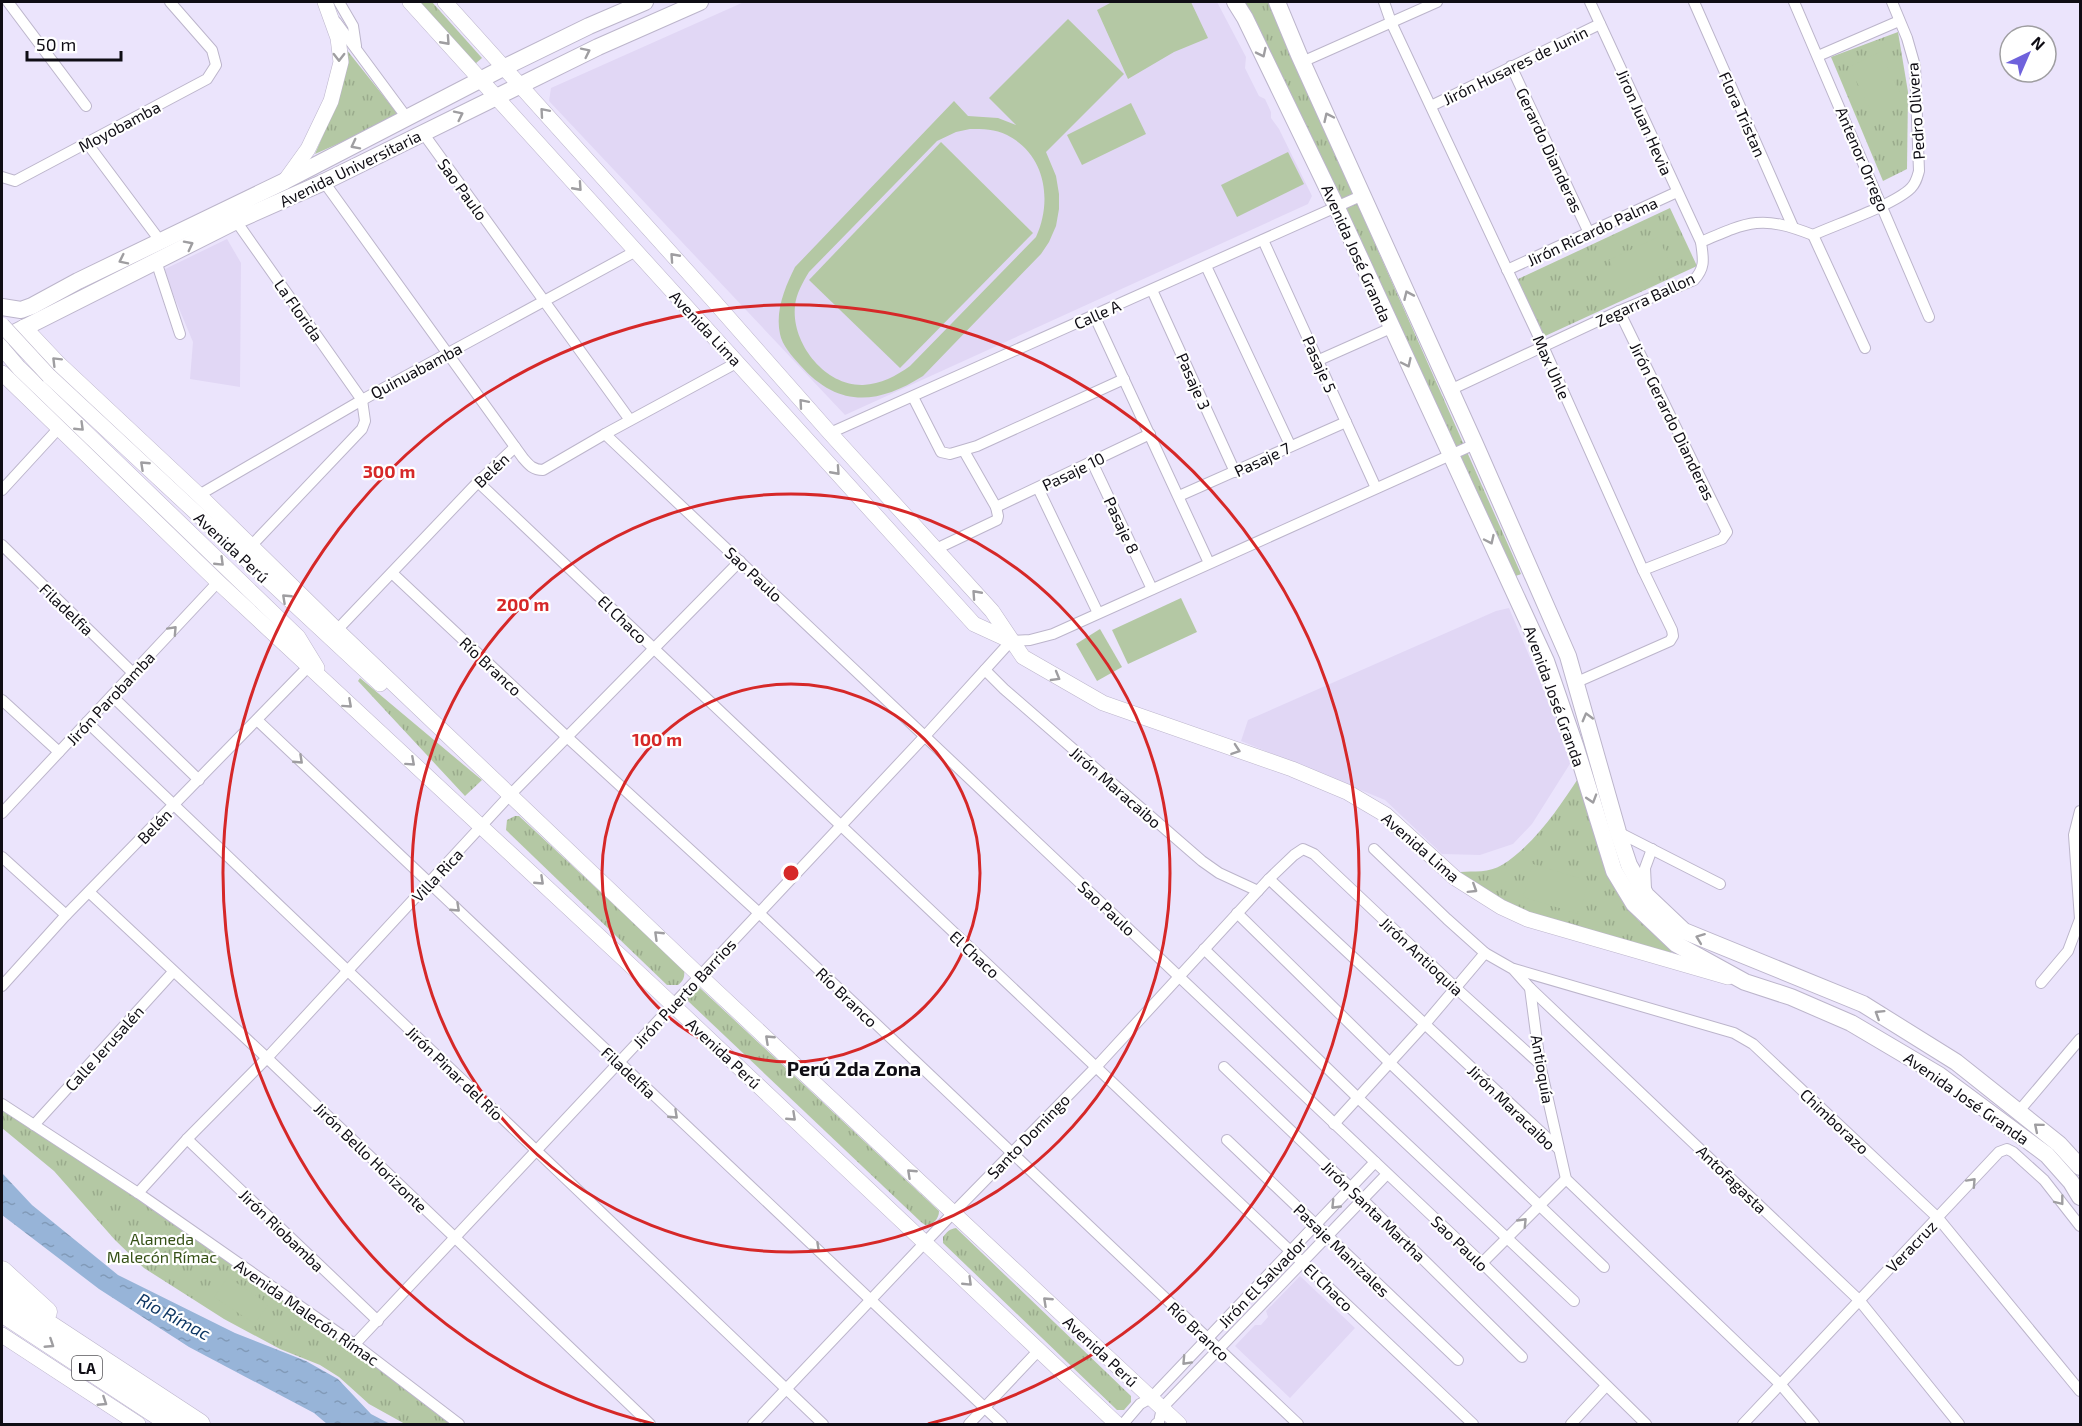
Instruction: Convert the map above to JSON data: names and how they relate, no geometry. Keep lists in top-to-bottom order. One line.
{"streets":{"highway":["LA"],"main road":["Avenida Universitaria","Avenida José Granda","Avenida Lima","Avenida Perú"],"street":["Jirón Husares de Junin","Pedro Olivera","Flora Tristan","Jiron Juan Hevia","Moyobamba","Gerardo Dianderas","Antenor Orrego","Sao Paulo","Jirón Ricardo Palma","Zegarra Ballon","La Florida","Calle A","Pasaje 5","Max Uhle","Quinuabamba","Pasaje 3","Jirón Gerardo Dianderas","Pasaje 7","Belén","Pasaje 10","Pasaje 8","Filadelfia","El Chaco","Río Branco","Jirón Parobamba","Jirón Maracaibo","Villa Rica","Jirón Antioquia","Jirón Puerto Barrios","Calle Jerusalén","Antioquía","Jirón Pinar del Río","Chimborazo","Santo Domingo","Jirón Bello Horizonte","Antofagasta","Jirón Santa Martha","Jirón Riobamba","Veracruz","Pasaje Manizales","Jirón El Salvador","Avenida Malecón Rímac"]},"crossings":[["Jirón Husares de Junin","Jiron Juan Hevia"],["Jirón Husares de Junin","Gerardo Dianderas"],["Jirón Husares de Junin","Max Uhle"],["Pedro Olivera","Antenor Orrego"],["Jiron Juan Hevia","Jirón Ricardo Palma"],["Jiron Juan Hevia","Zegarra Ballon"],["Gerardo Dianderas","Jirón Ricardo Palma"],["Avenida Universitaria","Sao Paulo"],["Avenida Universitaria","La Florida"],["Avenida Universitaria","Avenida Lima"],["Avenida Universitaria","Avenida Perú"],["Sao Paulo","Quinuabamba"],["Sao Paulo","Belén"],["Sao Paulo","Villa Rica"],["Sao Paulo","Jirón Puerto Barrios"],["Sao Paulo","Santo Domingo"],["Sao Paulo","Jirón El Salvador"],["Jirón Ricardo Palma","Max Uhle"],["Avenida José Granda","Zegarra Ballon"],["Avenida José Granda","Calle A"],["Avenida José Granda","Avenida Lima"],["Avenida José Granda","Max Uhle"],["Zegarra Ballon","Max Uhle"],["Zegarra Ballon","Jirón Gerardo Dianderas"],["La Florida","Quinuabamba"],["Calle A","Avenida Lima"],["Calle A","Pasaje 5"],["Calle A","Pasaje 3"],["Avenida Lima","Quinuabamba"],["Avenida Lima","Belén"],["Avenida Lima","Jirón Puerto Barrios"],["Pasaje 5","Pasaje 7"],["Max Uhle","Jirón Gerardo Dianderas"],["Quinuabamba","Avenida Perú"],["Pasaje 3","Pasaje 7"],["Belén","Avenida Perú"],["Belén","Filadelfia"],["Belén","El Chaco"],["Belén","Río Branco"],["Belén","Jirón Pinar del Río"],["Belén","Jirón Bello Horizonte"],["Pasaje 10","Pasaje 8"],["Avenida Perú","Jirón Parobamba"],["Avenida Perú","Villa Rica"],["Avenida Perú","Jirón Puerto Barrios"],["Avenida Perú","Santo Domingo"],["Avenida Perú","Jirón El Salvador"],["Filadelfia","Jirón Parobamba"],["Filadelfia","Villa Rica"],["Filadelfia","Jirón Puerto Barrios"],["Filadelfia","Santo Domingo"],["El Chaco","Villa Rica"],["El Chaco","Jirón Puerto Barrios"],["El Chaco","Santo Domingo"],["El Chaco","Jirón El Salvador"],["Río Branco","Villa Rica"],["Río Branco","Jirón Puerto Barrios"],["Río Branco","Santo Domingo"],["Río Branco","Jirón El Salvador"],["Jirón Parobamba","Jirón Pinar del Río"],["Jirón Maracaibo","Jirón Puerto Barrios"],["Jirón Maracaibo","Antioquía"],["Jirón Maracaibo","Santo Domingo"],["Villa Rica","Jirón Pinar del Río"],["Villa Rica","Jirón Bello Horizonte"],["Villa Rica","Jirón Riobamba"],["Villa Rica","Avenida Malecón Rímac"],["Jirón Antioquia","Antioquía"],["Jirón Antioquia","Santo Domingo"],["Jirón Puerto Barrios","Jirón Pinar del Río"],["Jirón Puerto Barrios","Jirón Bello Horizonte"],["Jirón Puerto Barrios","Jirón Riobamba"],["Jirón Puerto Barrios","Avenida Malecón Rímac"],["Calle Jerusalén","Jirón Bello Horizonte"],["Calle Jerusalén","Avenida Malecón Rímac"],["Antioquía","Antofagasta"],["Jirón Pinar del Río","Santo Domingo"],["Chimborazo","Antofagasta"],["Chimborazo","Veracruz"],["Antofagasta","Veracruz"],["Jirón Santa Martha","Jirón El Salvador"],["Pasaje Manizales","Jirón El Salvador"]],"one_way":["Filadelfia","Jirón Parobamba"],"districts":["Perú 2da Zona"],"water":["Río Rímac"],"parks":["Alameda Malecón Rímac"],"scale_bar":"50 m","north":"top right","rings":["300 m","200 m","100 m"]}
